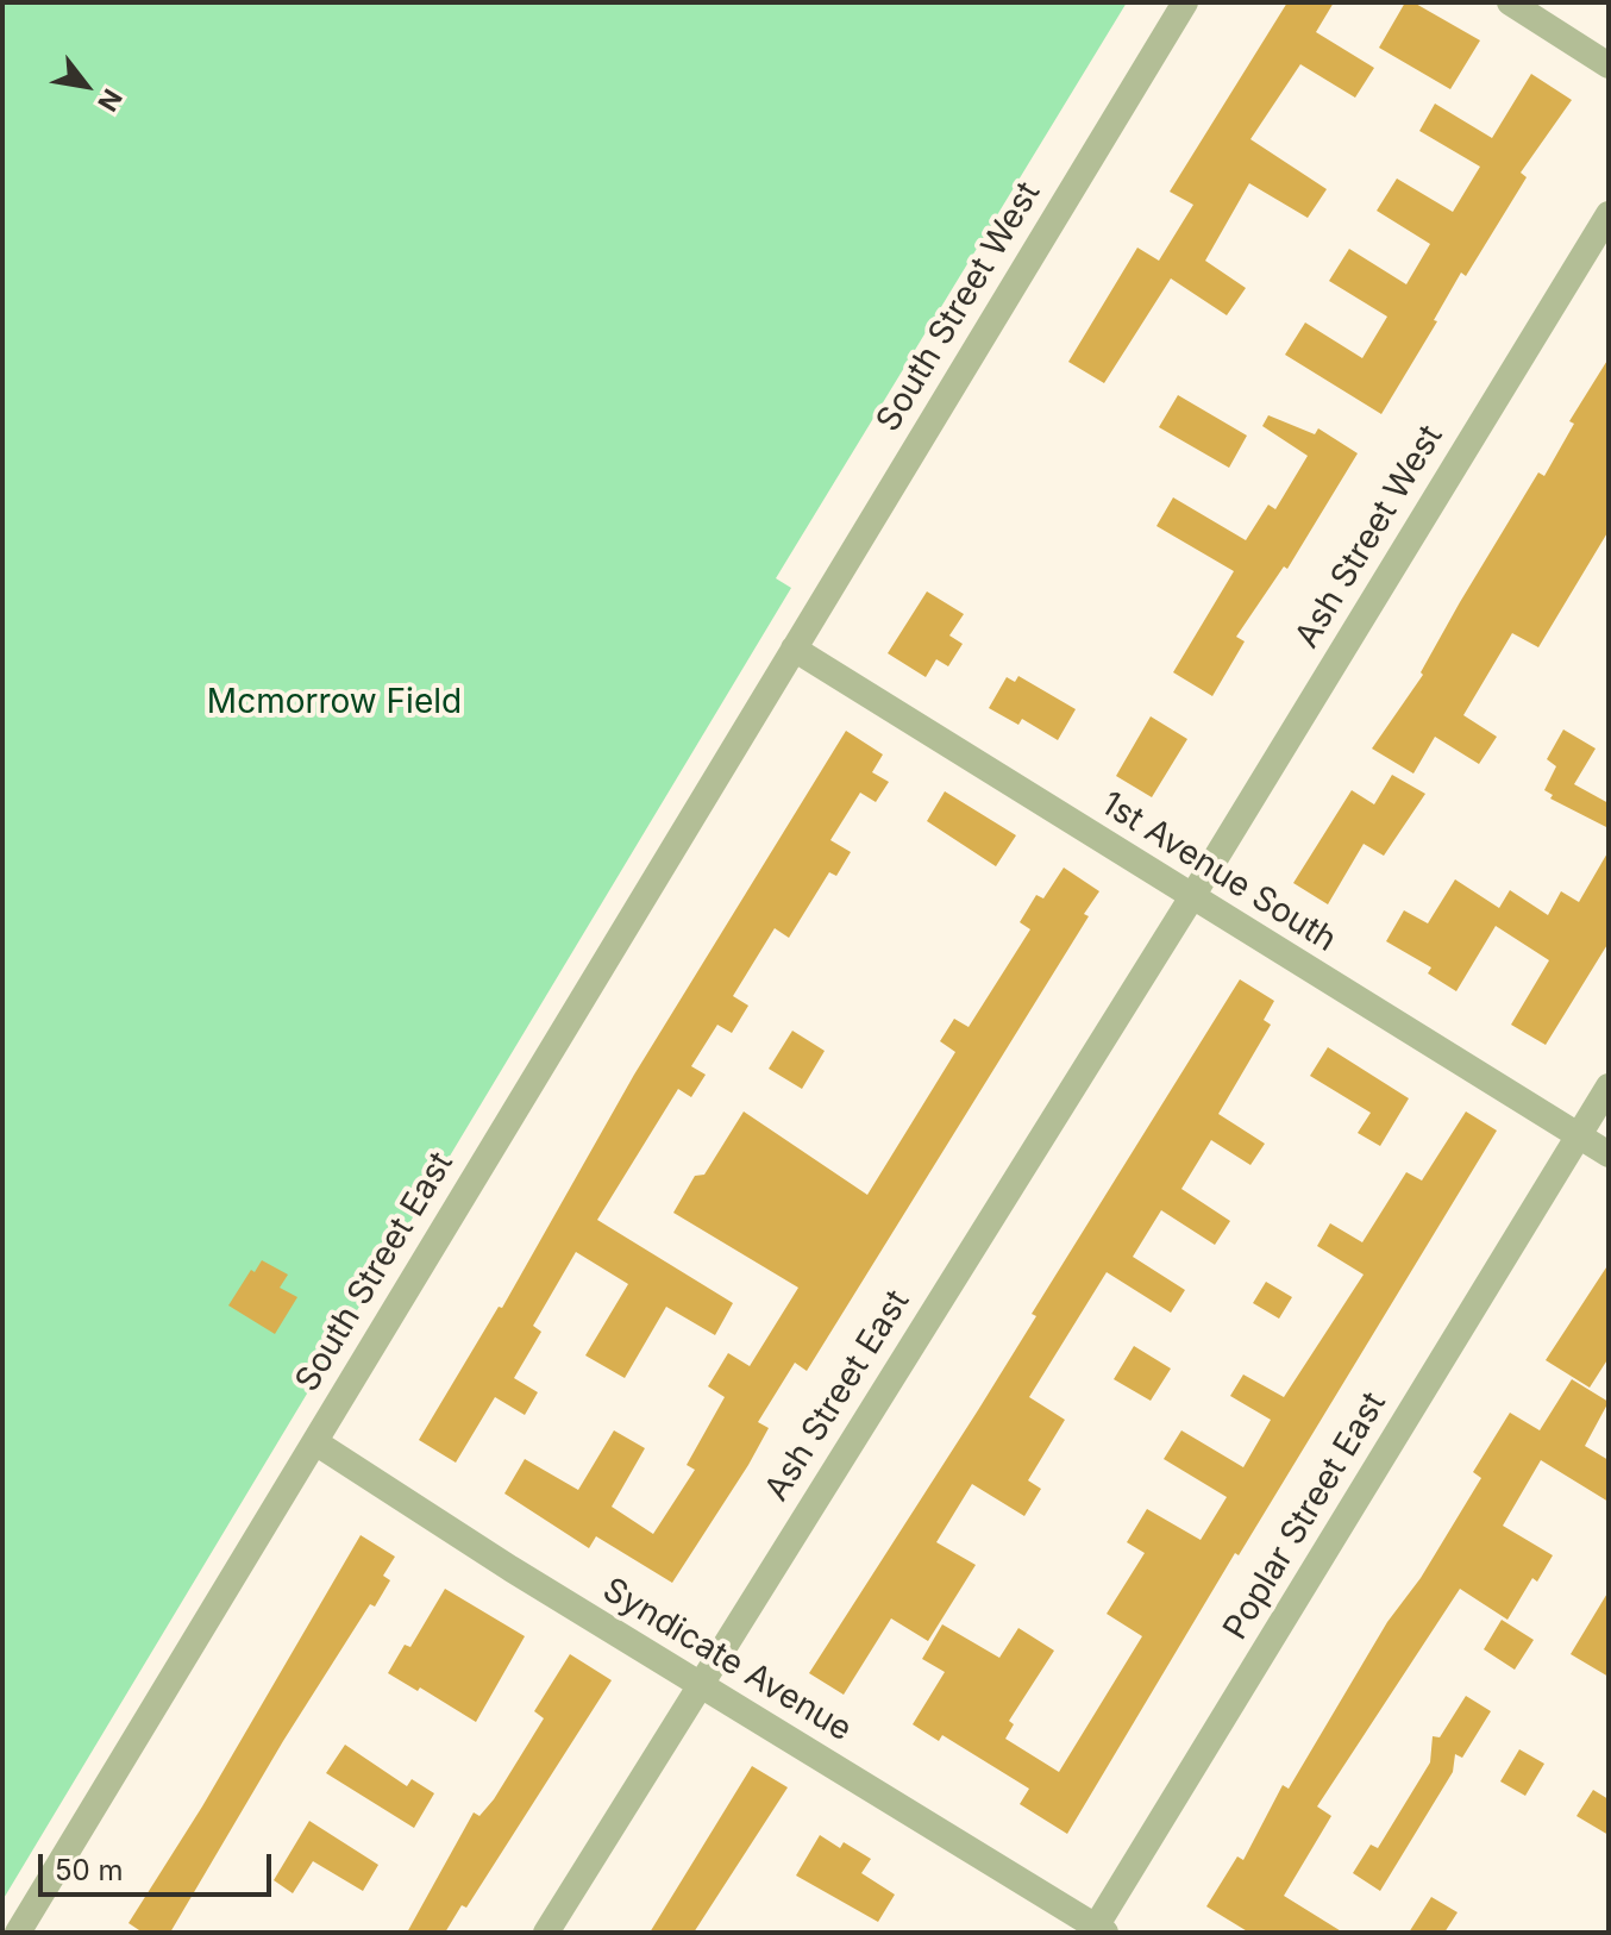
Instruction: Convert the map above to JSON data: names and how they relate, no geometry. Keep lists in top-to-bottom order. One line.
{"streets":{"street":["South Street West","Ash Street West","1st Avenue South","South Street East","Ash Street East","Poplar Street East","Syndicate Avenue"]},"crossings":[["South Street West","1st Avenue South"],["South Street West","South Street East"],["Ash Street West","1st Avenue South"],["Ash Street West","Ash Street East"],["1st Avenue South","South Street East"],["1st Avenue South","Ash Street East"],["1st Avenue South","Poplar Street East"],["South Street East","Syndicate Avenue"],["Ash Street East","Syndicate Avenue"],["Poplar Street East","Syndicate Avenue"]],"parks":["Mcmorrow Field"],"scale_bar":"50 m","north":"bottom right"}
